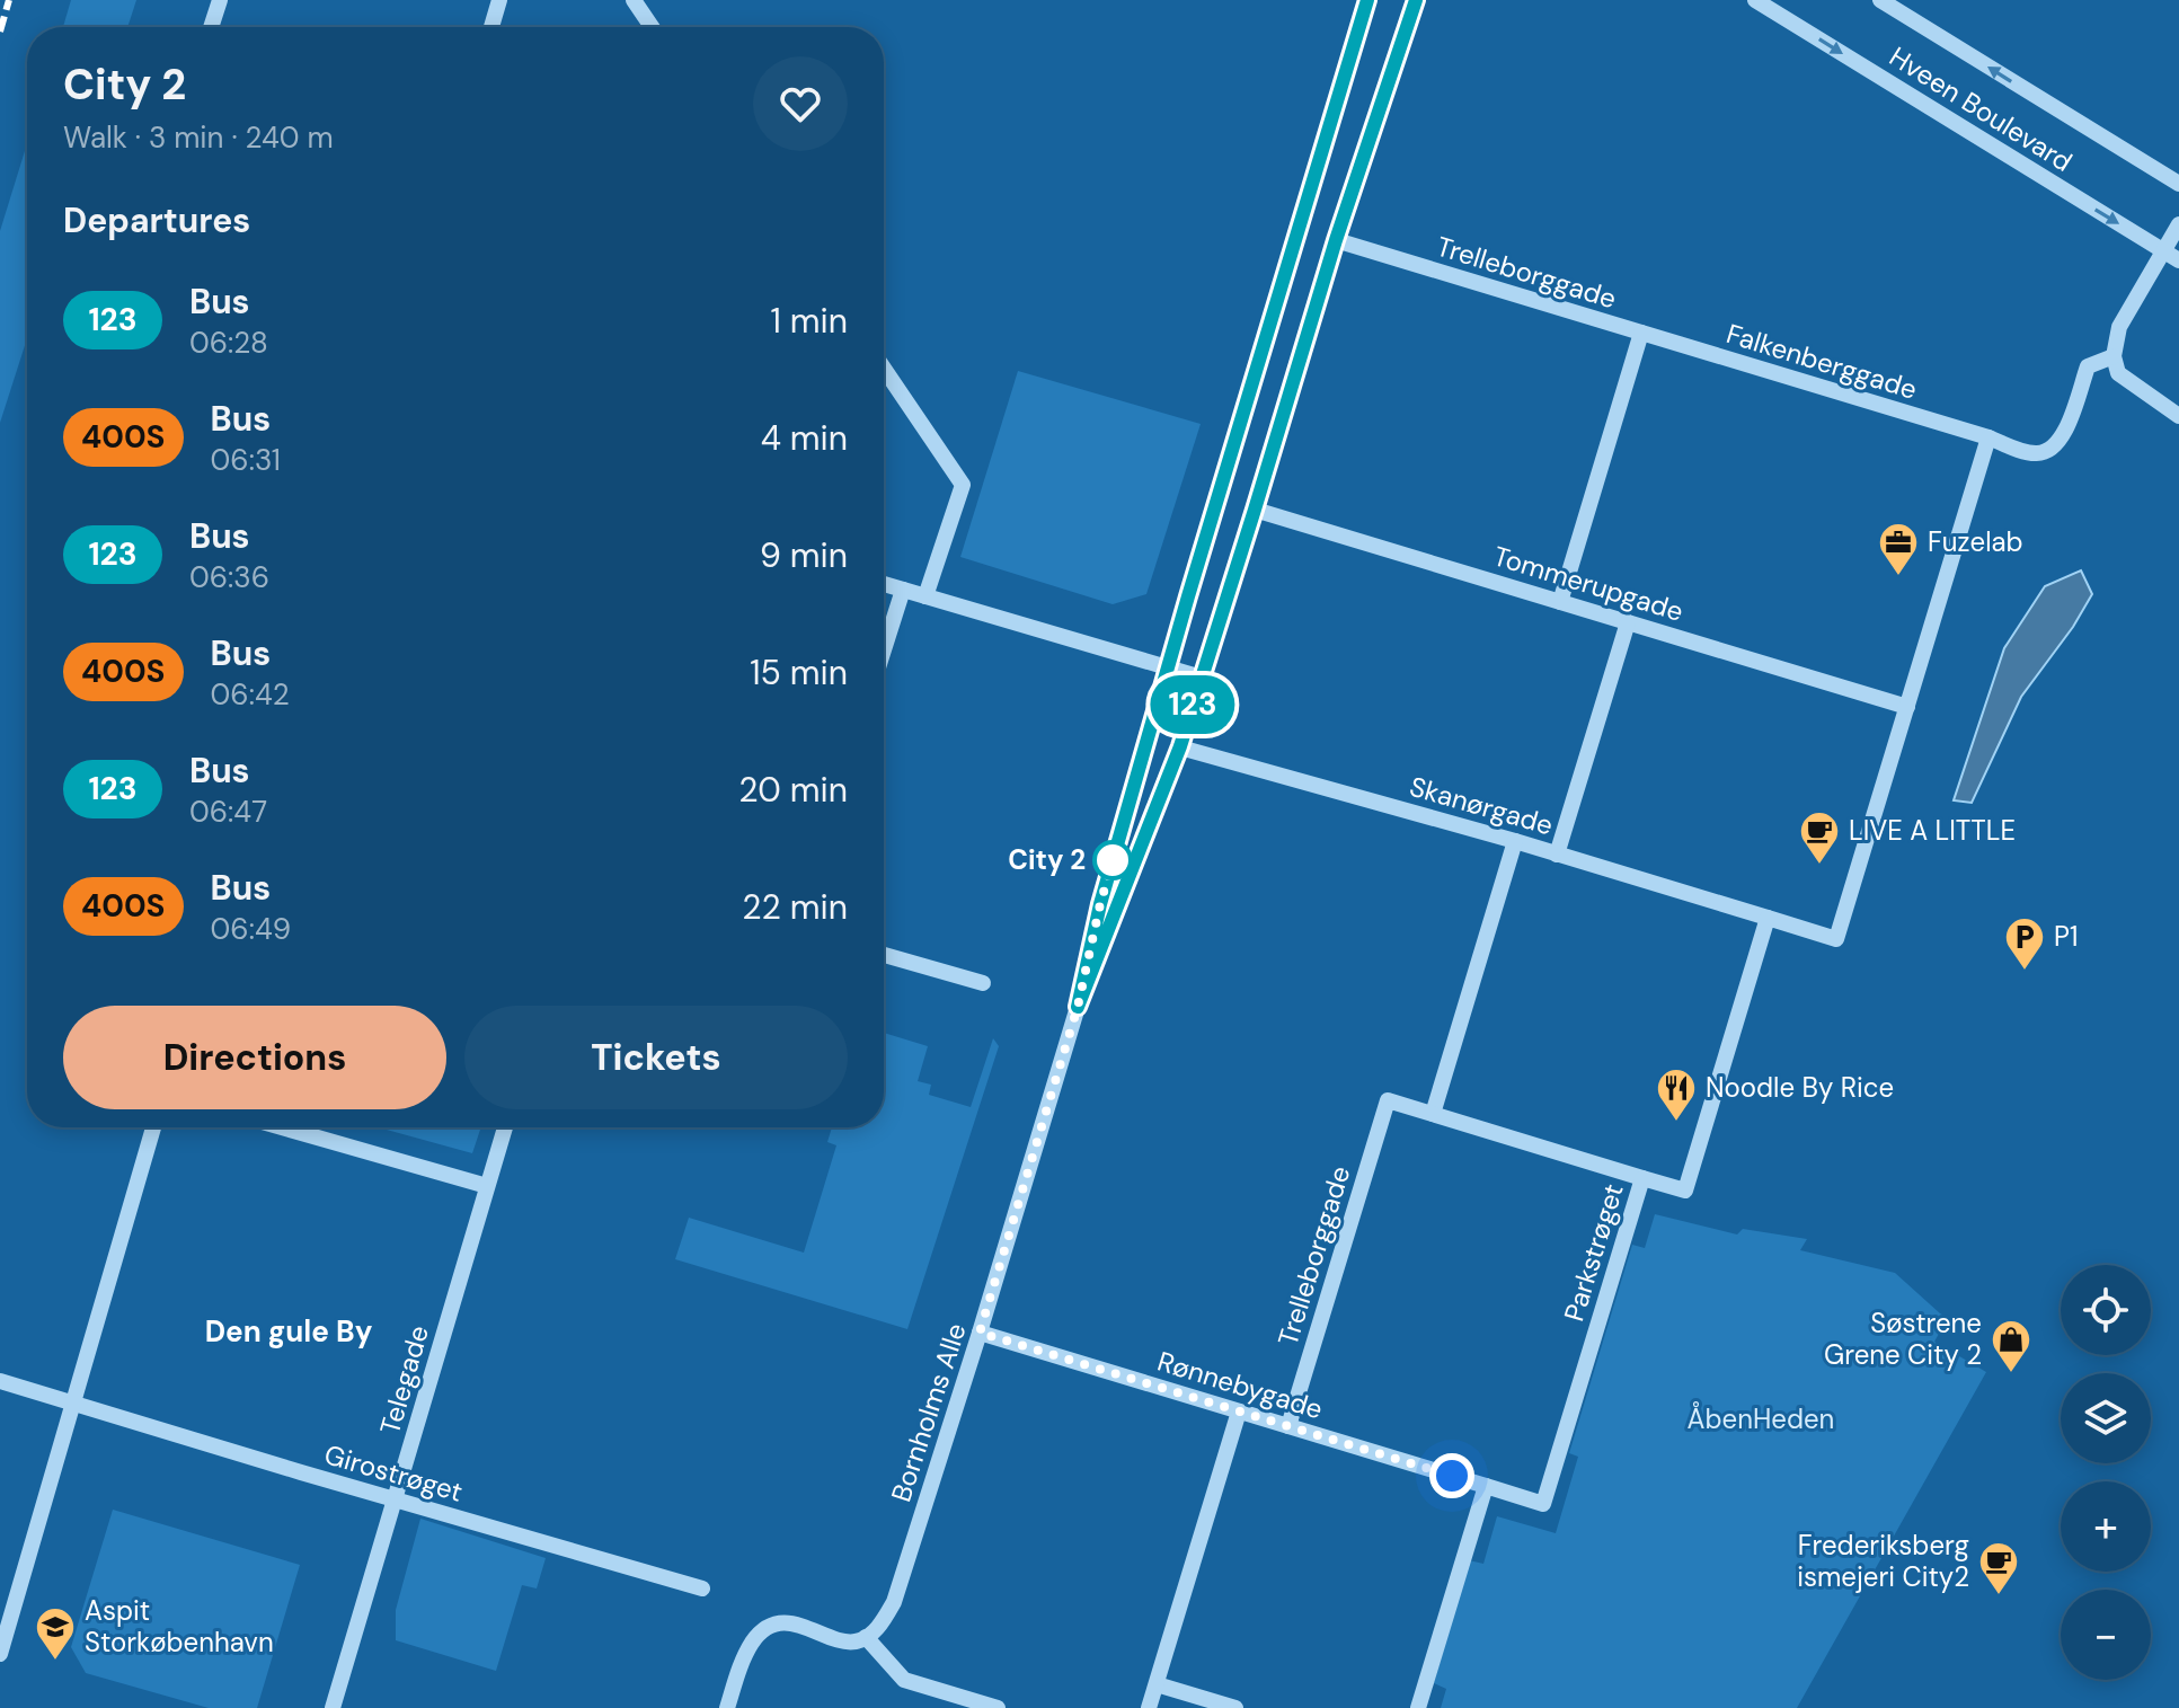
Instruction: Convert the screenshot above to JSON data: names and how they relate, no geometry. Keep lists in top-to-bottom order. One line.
{"streets":{"street":["Hveen Boulevard","Trelleborggade","Falkenberggade","Tommerupgade","Skanørgade","Parkstrøget","Telegade","Rønnebygade","Bornholms Alle","Girostrøget"]},"crossings":[["Trelleborggade","Falkenberggade"],["Trelleborggade","Tommerupgade"],["Trelleborggade","Rønnebygade"],["Trelleborggade","Bornholms Alle"],["Tommerupgade","Bornholms Alle"],["Skanørgade","Parkstrøget"],["Skanørgade","Bornholms Alle"],["Parkstrøget","Rønnebygade"],["Telegade","Girostrøget"],["Rønnebygade","Bornholms Alle"]],"districts":["Den gule By"],"parks":["ÅbenHeden"],"places":{"office":["Fuzelab"],"other":["City 2"],"cafe":["LIVE A LITTLE","Frederiksberg ismejeri City2"],"parking":["P1"],"restaurant":["Noodle By Rice"],"shop":["Søstrene Grene City 2"],"school or university":["Aspit Storkøbenhavn"]},"lines":["bus line 123"],"page":{"on_map":"123","heading":[["City 2","Walk · 3 min · 240 m"],"Departures"],"list":[{"mark":"123","name":"Bus","note":"06:28","value":"1 min"},{"mark":"400S","name":"Bus","note":"06:31","value":"4 min"},{"mark":"123","name":"Bus","note":"06:36","value":"9 min"},{"mark":"400S","name":"Bus","note":"06:42","value":"15 min"},{"mark":"123","name":"Bus","note":"06:47","value":"20 min"},{"mark":"400S","name":"Bus","note":"06:49","value":"22 min"}],"buttons":["Directions","Tickets"],"map_buttons":["+","−"]}}
